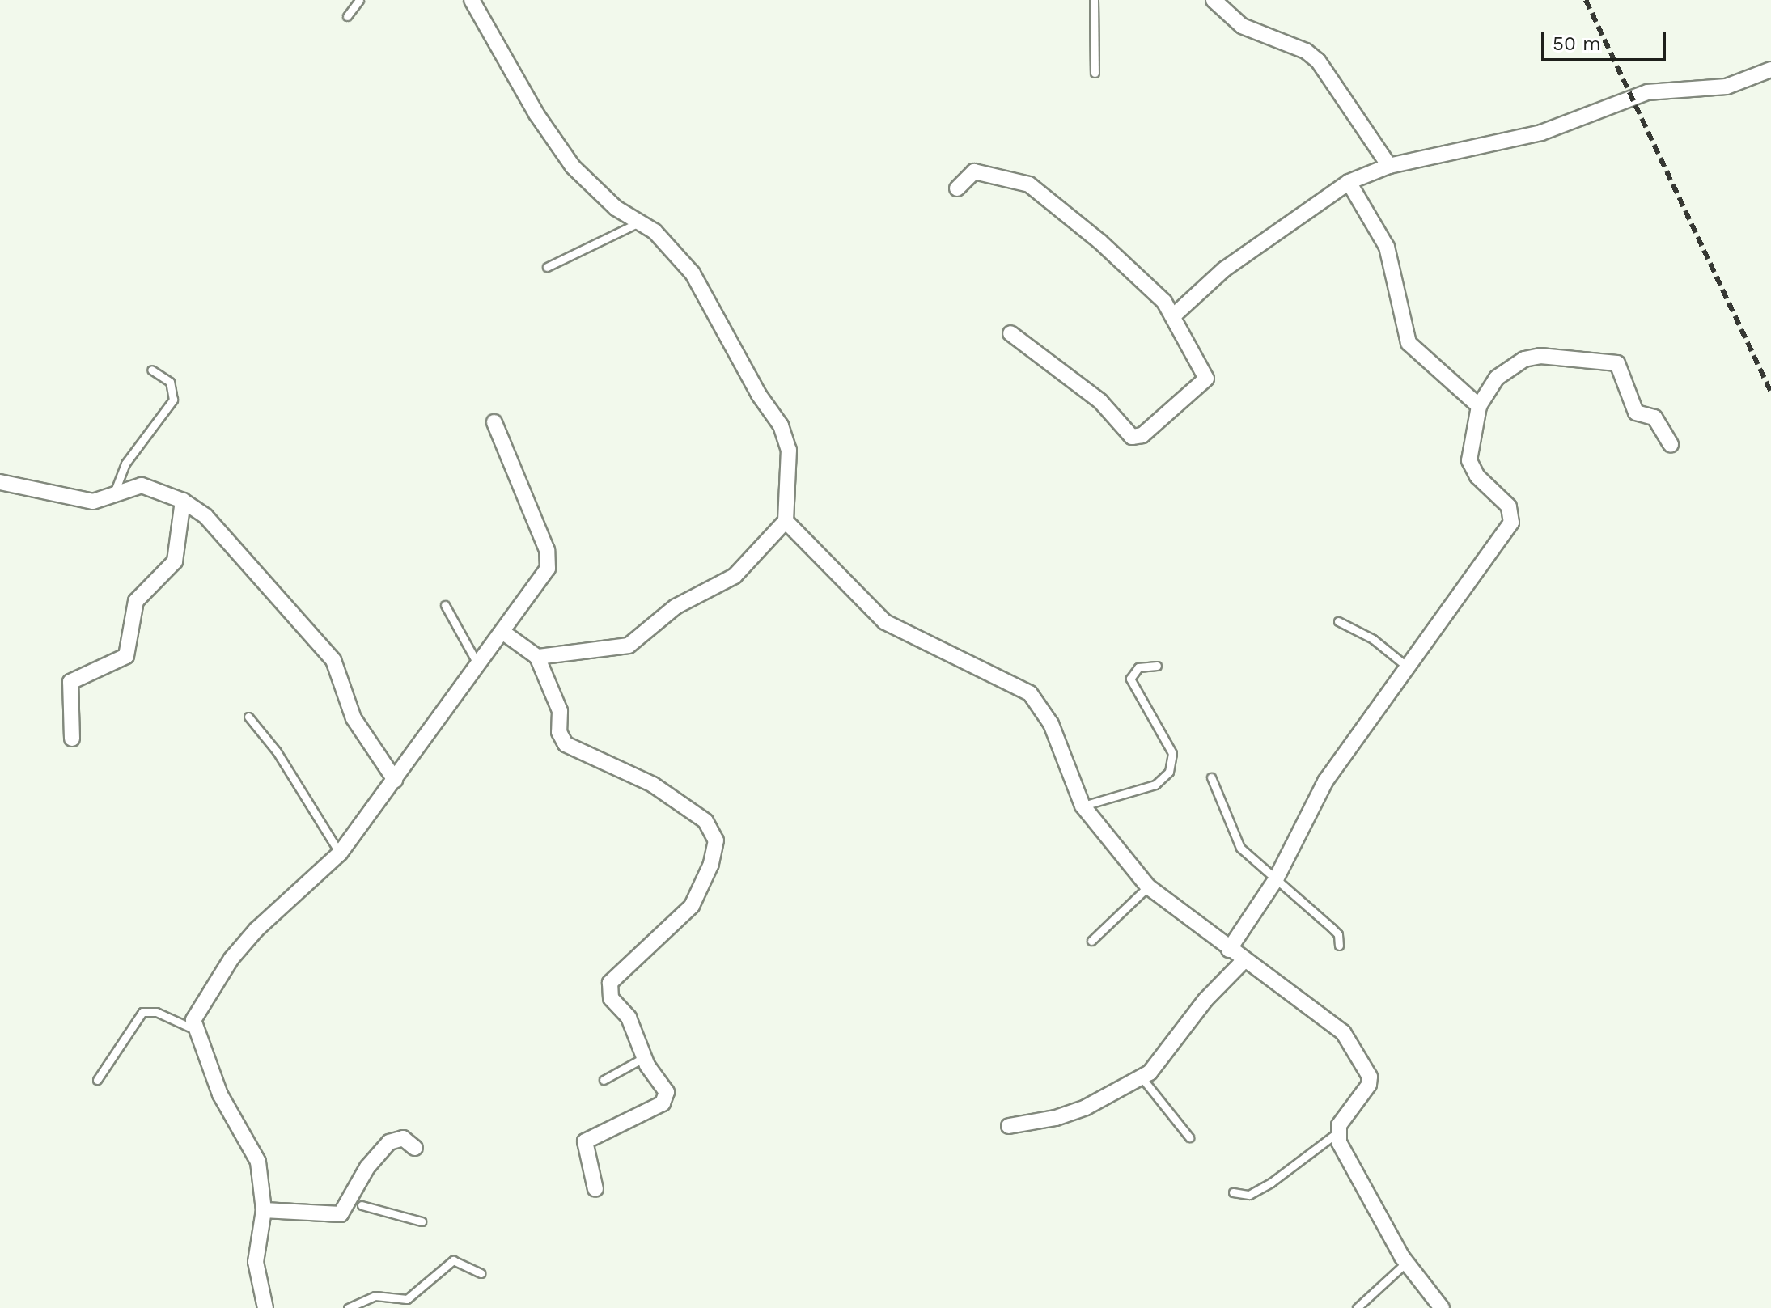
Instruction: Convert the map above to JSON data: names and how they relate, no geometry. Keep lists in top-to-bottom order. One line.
{"scale_bar":"50 m"}
